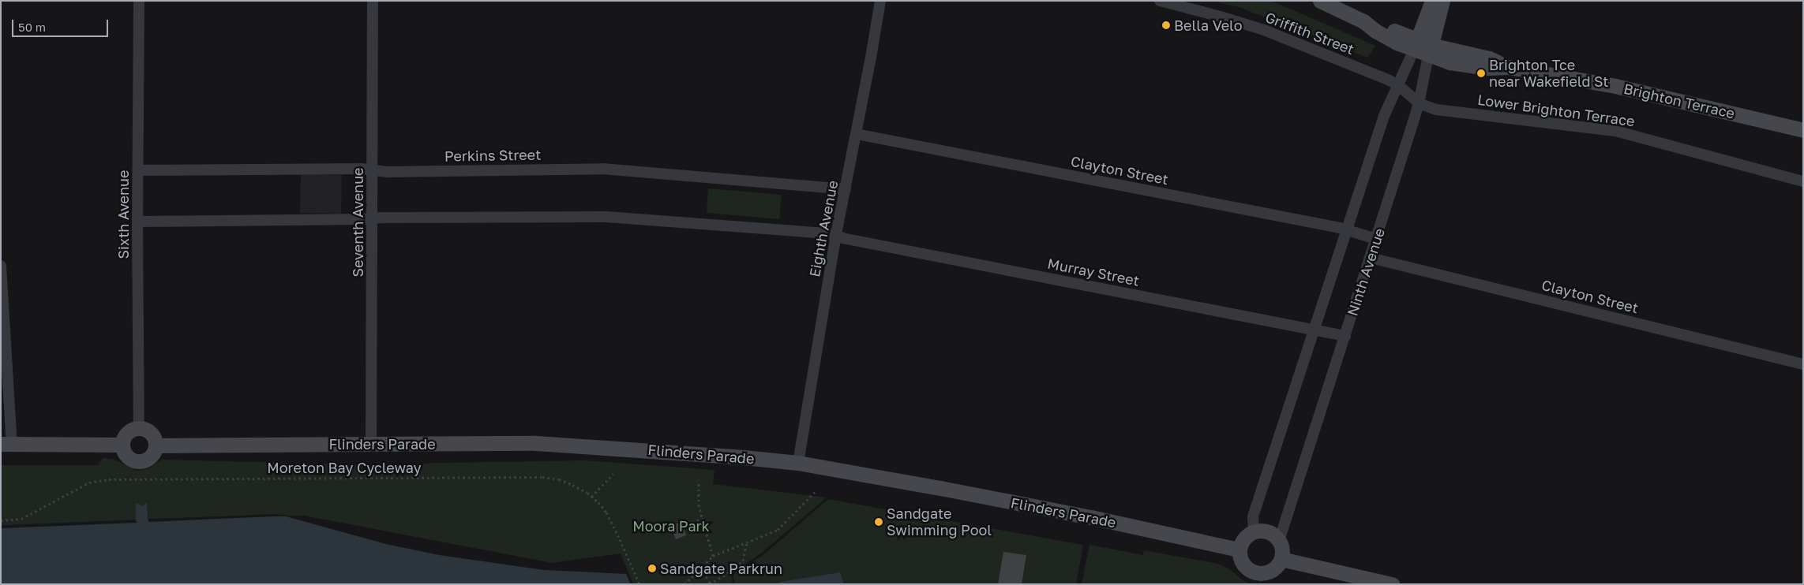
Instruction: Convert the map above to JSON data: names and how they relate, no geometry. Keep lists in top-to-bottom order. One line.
{"streets":{"street":["Griffith Street","Brighton Terrace","Lower Brighton Terrace","Perkins Street","Clayton Street","Sixth Avenue","Seventh Avenue","Eighth Avenue","Murray Street","Ninth Avenue","Flinders Parade"],"path":["Moreton Bay Cycleway"]},"crossings":[["Griffith Street","Lower Brighton Terrace"],["Griffith Street","Ninth Avenue"],["Brighton Terrace","Ninth Avenue"],["Lower Brighton Terrace","Ninth Avenue"],["Perkins Street","Sixth Avenue"],["Perkins Street","Seventh Avenue"],["Perkins Street","Eighth Avenue"],["Clayton Street","Eighth Avenue"],["Clayton Street","Ninth Avenue"],["Sixth Avenue","Flinders Parade"],["Seventh Avenue","Flinders Parade"],["Eighth Avenue","Murray Street"],["Eighth Avenue","Flinders Parade"],["Murray Street","Ninth Avenue"],["Ninth Avenue","Flinders Parade"]],"parks":["Moora Park"],"places":["Bella Velo","Brighton Tce near Wakefield St","Sandgate Swimming Pool","Sandgate Parkrun"],"scale_bar":"50 m"}
